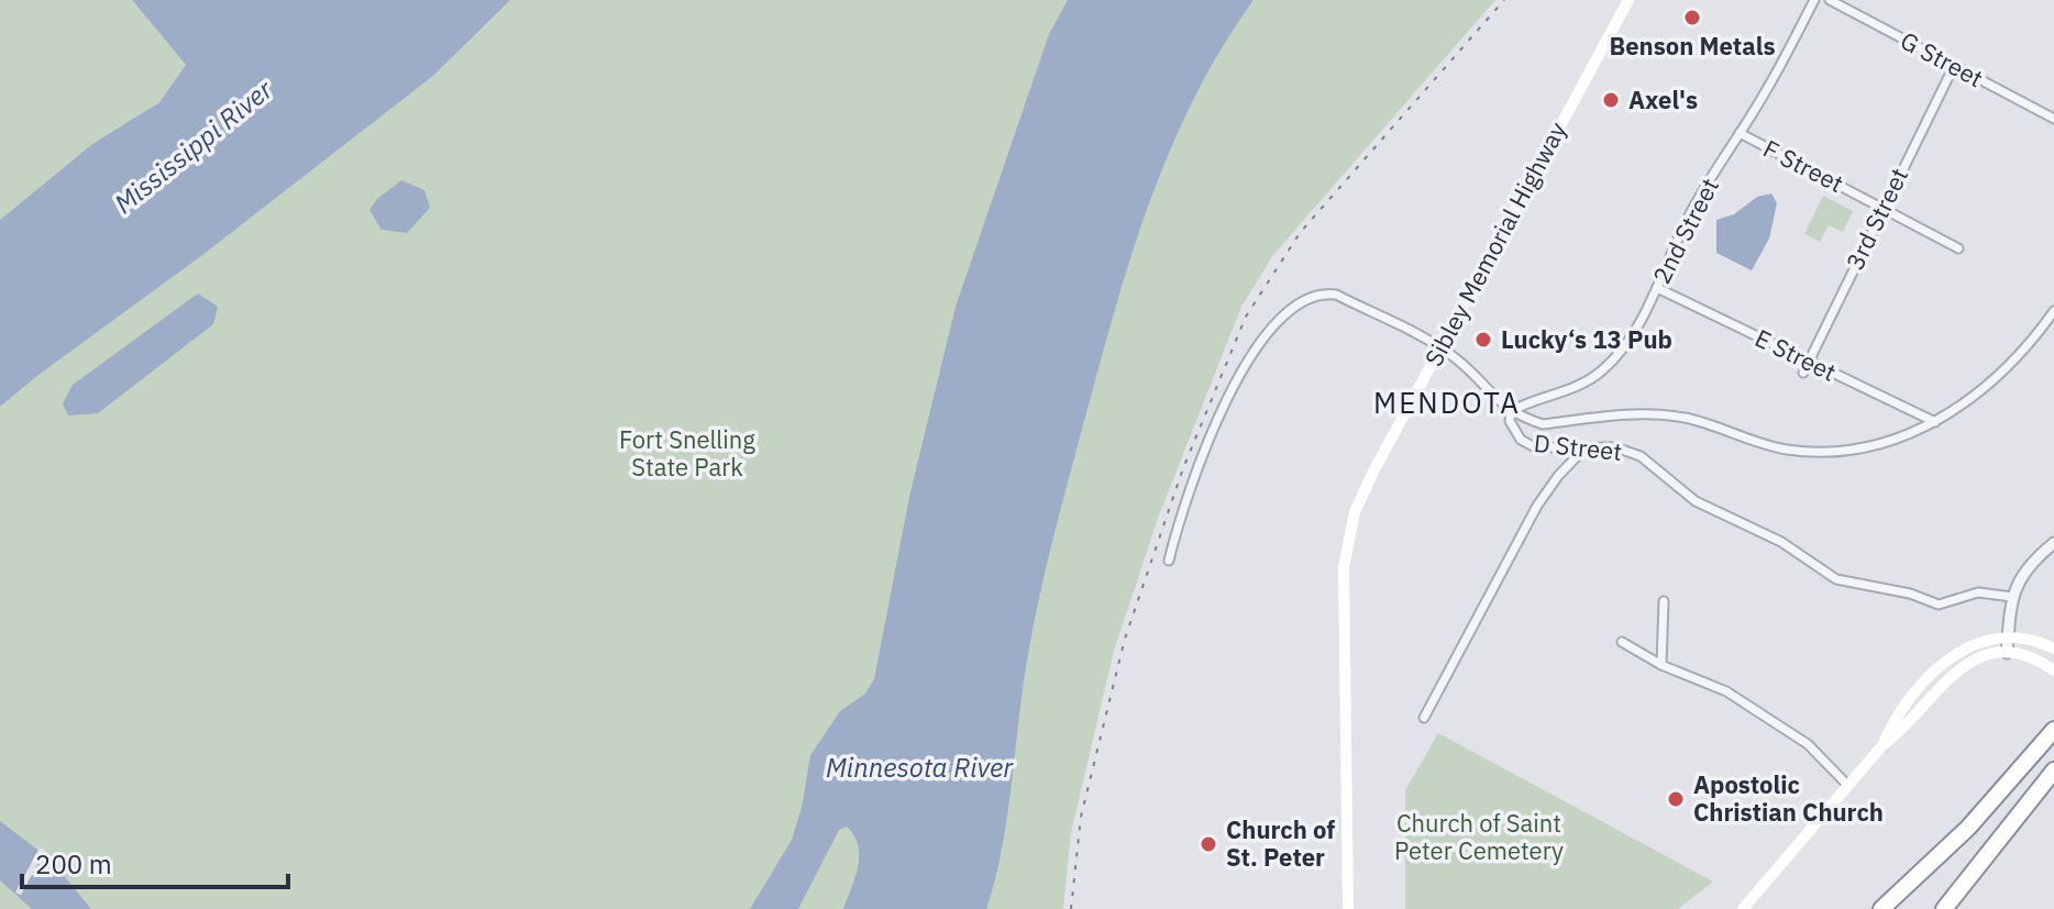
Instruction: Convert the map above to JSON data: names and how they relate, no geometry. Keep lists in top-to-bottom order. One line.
{"streets":{"main road":["Sibley Memorial Highway"],"street":["G Street","F Street","3rd Street","2nd Street","E Street","D Street"]},"crossings":[["G Street","3rd Street"],["F Street","3rd Street"],["F Street","2nd Street"],["3rd Street","E Street"],["2nd Street","E Street"],["2nd Street","D Street"],["Sibley Memorial Highway","D Street"]],"districts":["MENDOTA"],"water":["Mississippi River","Minnesota River"],"parks":["Fort Snelling State Park","Church of Saint Peter Cemetery"],"places":["Benson Metals","Axel's","Lucky‘s 13 Pub","Apostolic Christian Church","Church of St. Peter"],"scale_bar":"200 m"}
